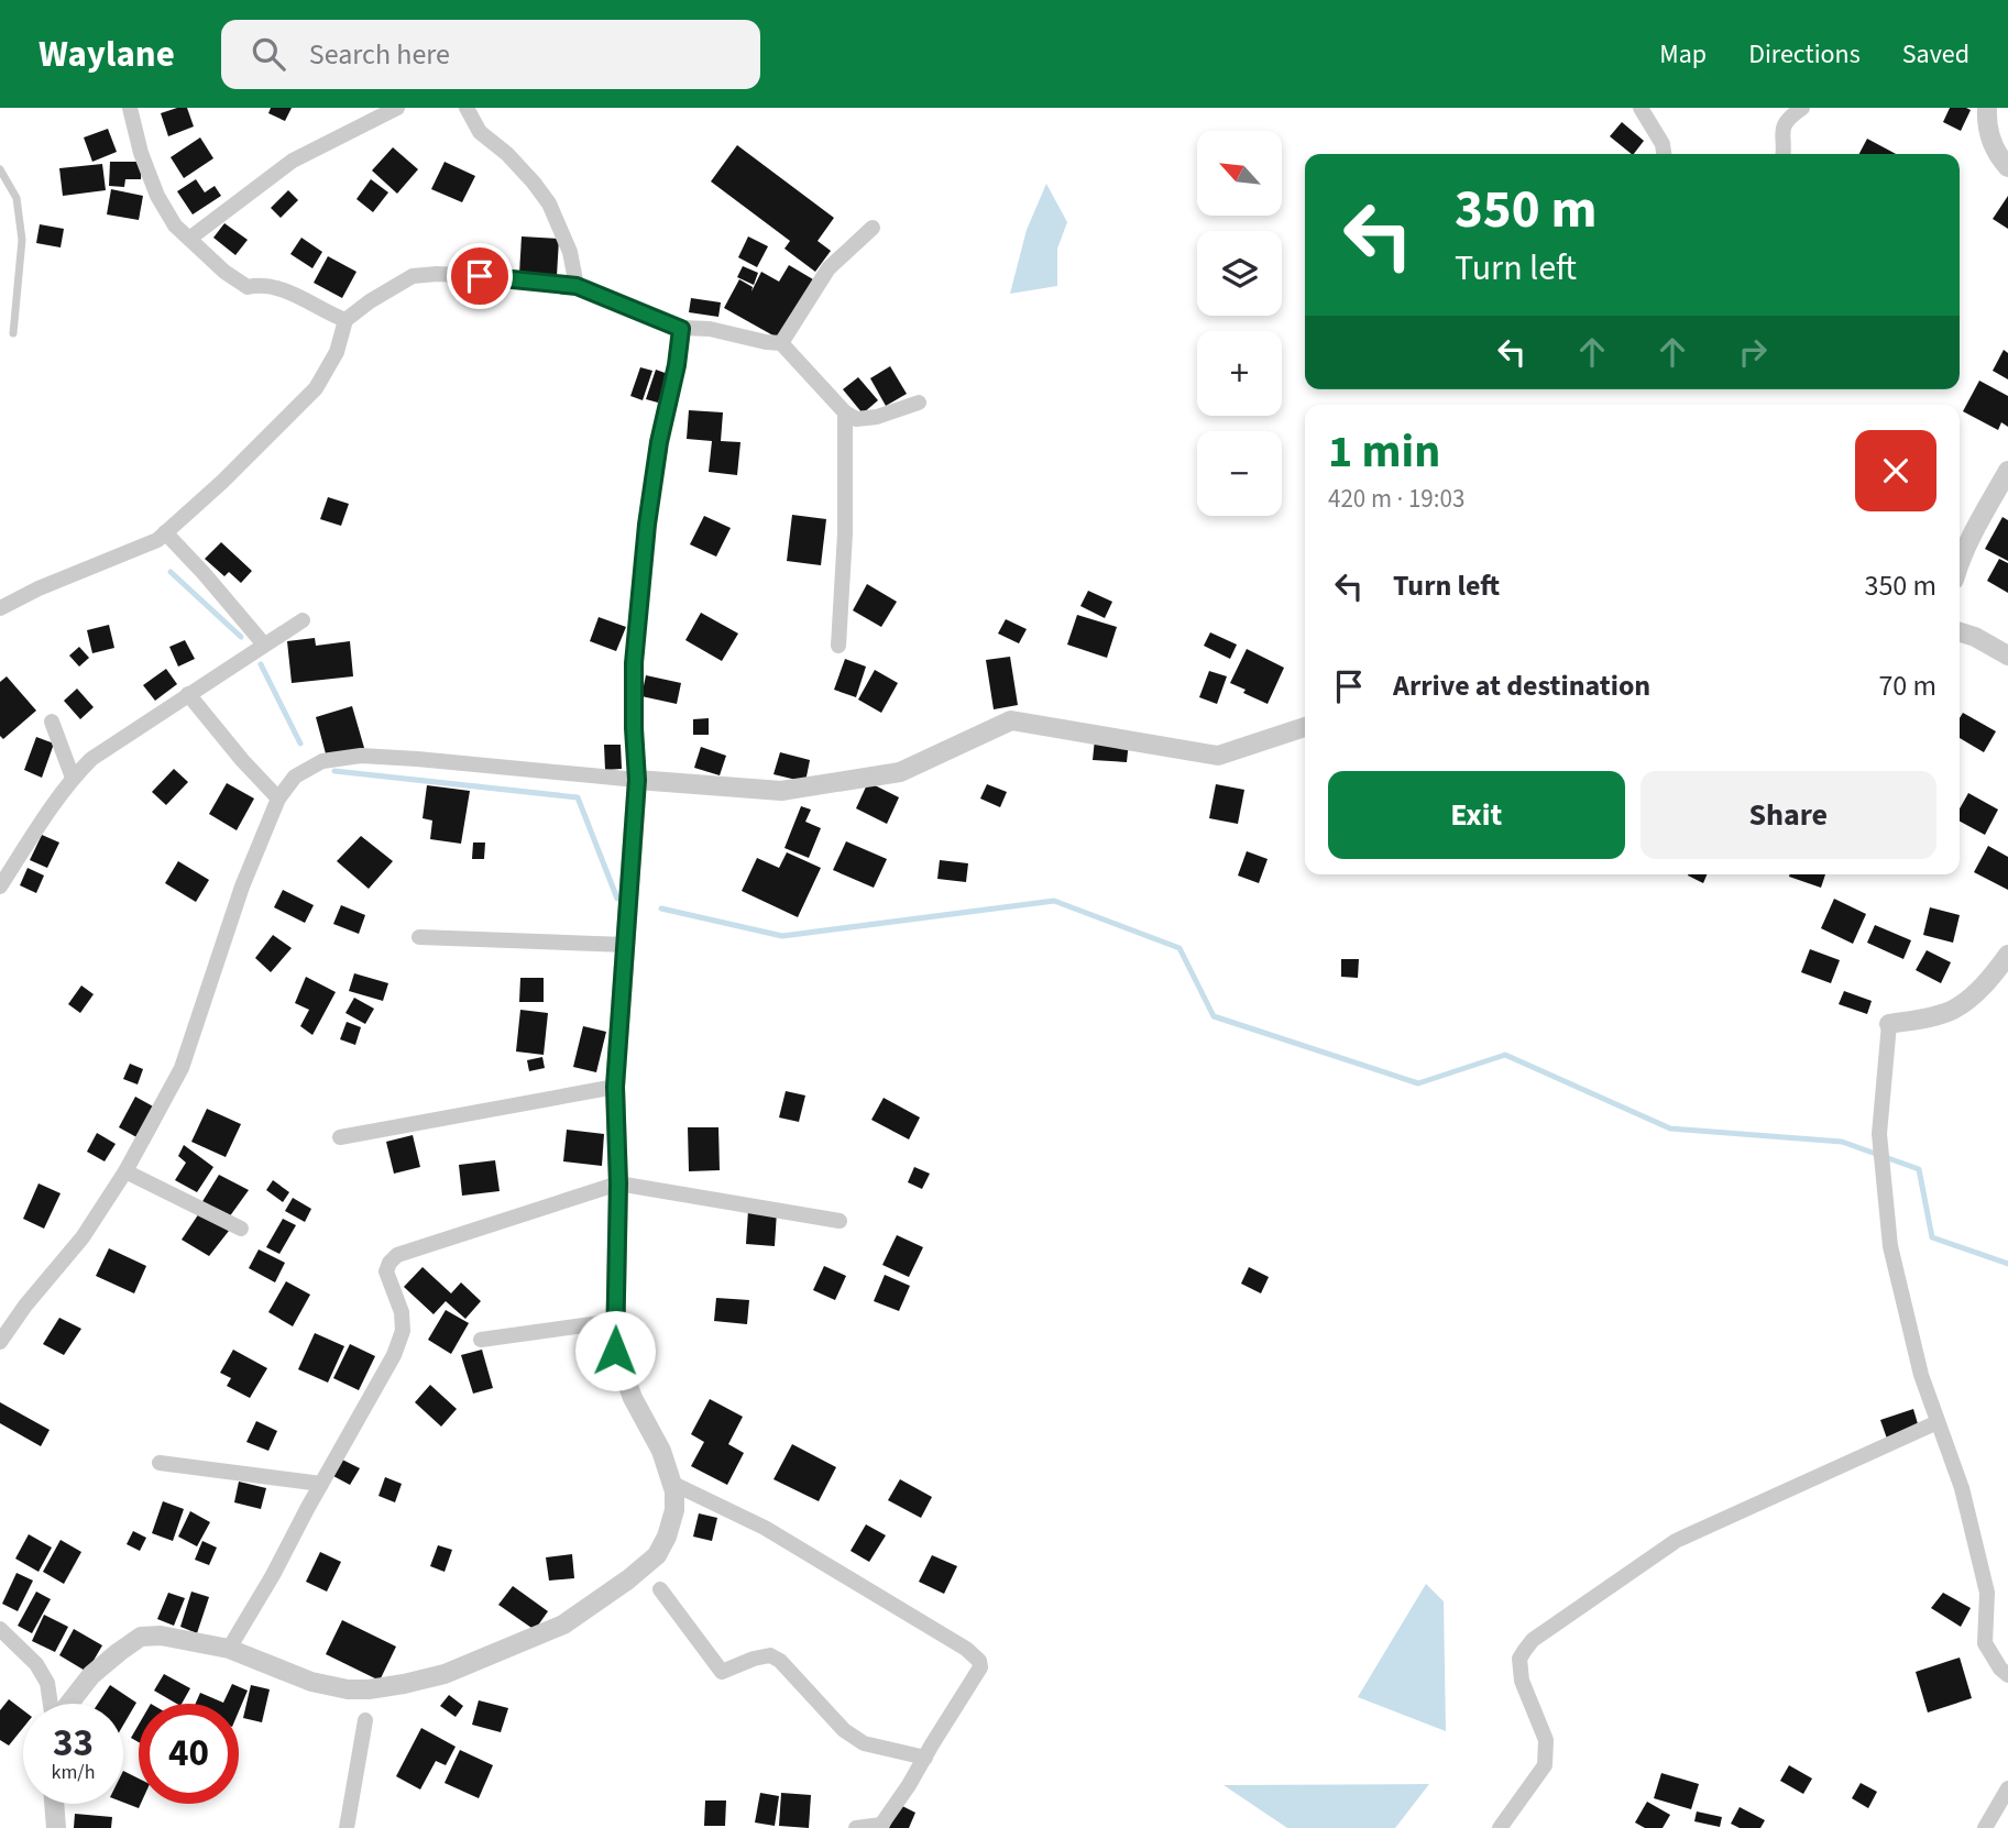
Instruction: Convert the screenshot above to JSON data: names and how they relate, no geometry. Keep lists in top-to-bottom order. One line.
{"north":"top left","page":{"header":"Waylane","search":"Search here","nav":["Map","Directions","Saved"],"map_buttons":["+","−"],"turn":["350 m","Turn left"],"heading":["1 min","420 m · 19:03"],"list":[{"name":"Turn left","value":"350 m"},{"name":"Arrive at destination","value":"70 m"}],"buttons":["Exit","Share"],"speed":"33 km/h","limit":"40"}}
